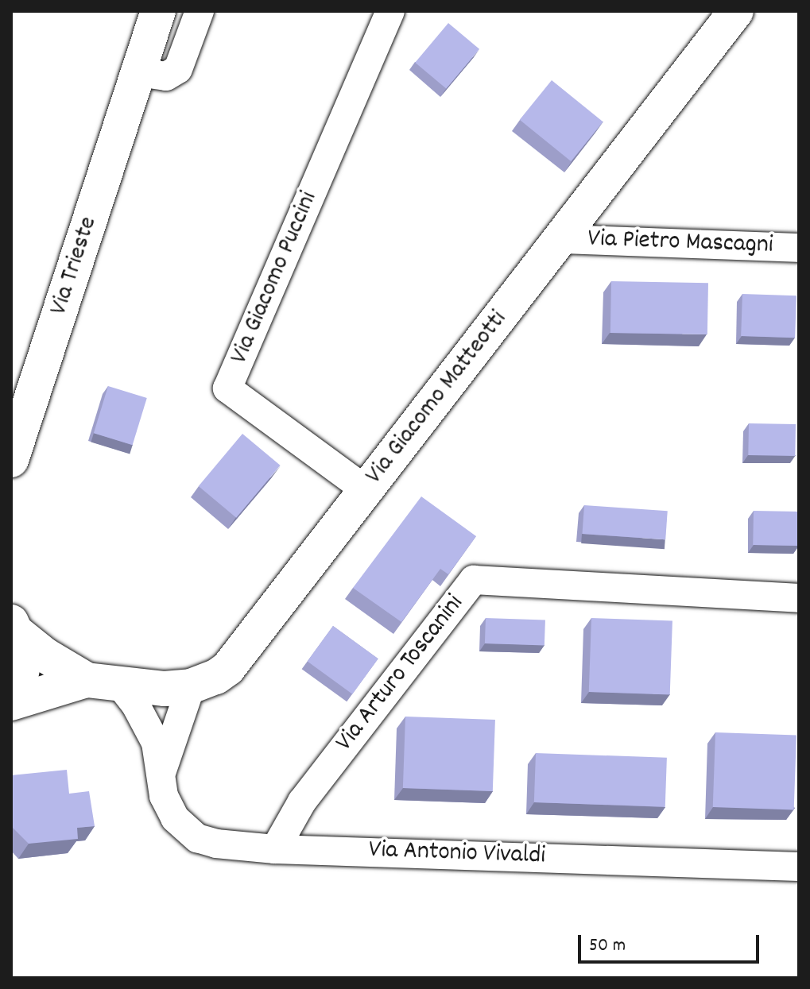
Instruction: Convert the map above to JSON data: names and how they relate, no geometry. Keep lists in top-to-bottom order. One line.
{"streets":{"street":["Via Pietro Mascagni","Via Trieste","Via Giacomo Puccini","Via Giacomo Matteotti","Via Arturo Toscanini","Via Antonio Vivaldi"]},"crossings":[["Via Pietro Mascagni","Via Giacomo Matteotti"],["Via Giacomo Puccini","Via Giacomo Matteotti"],["Via Giacomo Matteotti","Via Antonio Vivaldi"],["Via Arturo Toscanini","Via Antonio Vivaldi"]],"scale_bar":"50 m"}
